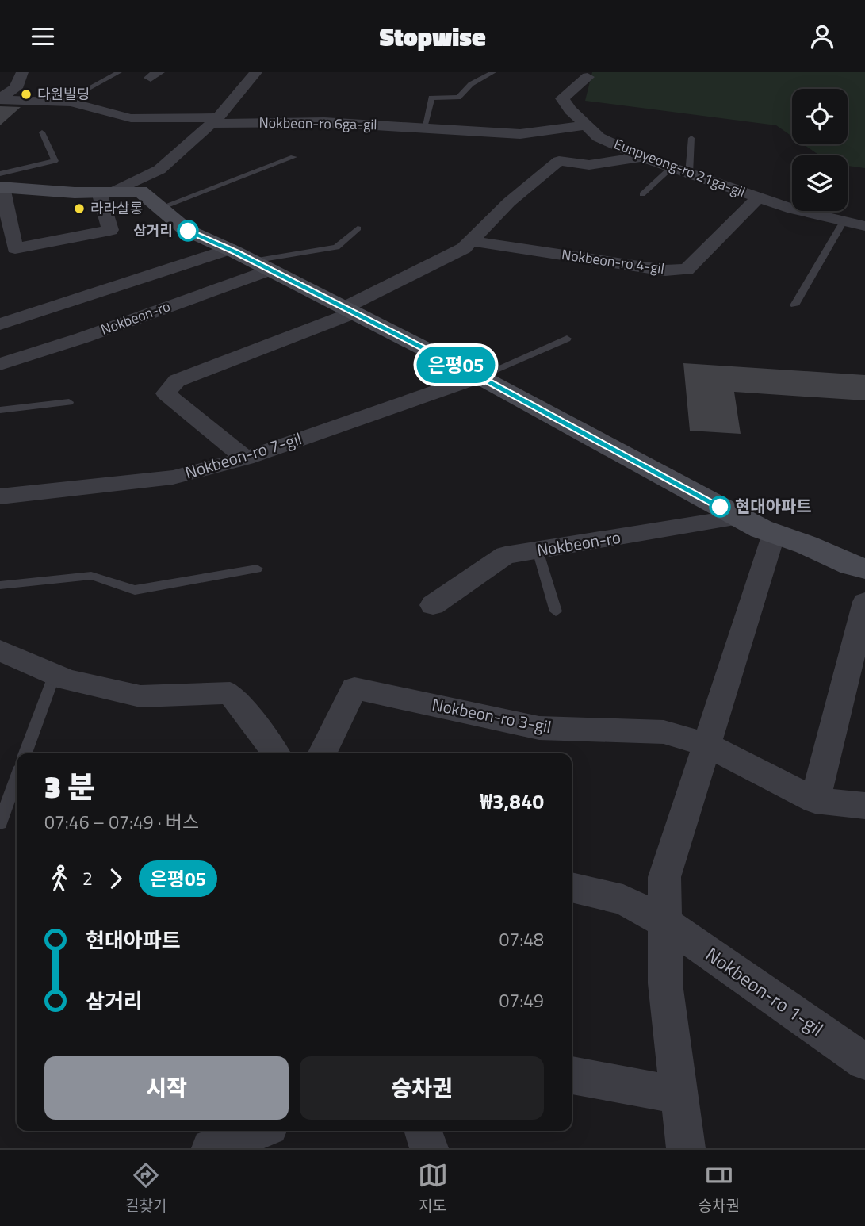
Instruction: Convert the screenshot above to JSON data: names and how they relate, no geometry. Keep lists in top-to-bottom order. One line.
{"streets":{"street":["Nokbeon-ro 6ga-gil","Eunpyeong-ro 21ga-gil","Nokbeon-ro 4-gil","Nokbeon-ro","Nokbeon-ro 7-gil","Nokbeon-ro 3-gil","Nokbeon-ro 1-gil"]},"crossings":[["Nokbeon-ro 6ga-gil","Eunpyeong-ro 21ga-gil"],["Eunpyeong-ro 21ga-gil","Nokbeon-ro 4-gil"]],"places":["다원빌딩","라라살롱","삼거리","현대아파트"],"lines":["bus line 은평05"],"page":{"header":"Stopwise","on_map":"은평05","heading":["3 분","07:46 – 07:49 · 버스","₩3,840"],"legs":["2","은평05"],"list":[{"name":"현대아파트","value":"07:48"},{"name":"삼거리","value":"07:49"}],"buttons":["시작","승차권"],"tabs":["길찾기","지도","승차권"]}}
